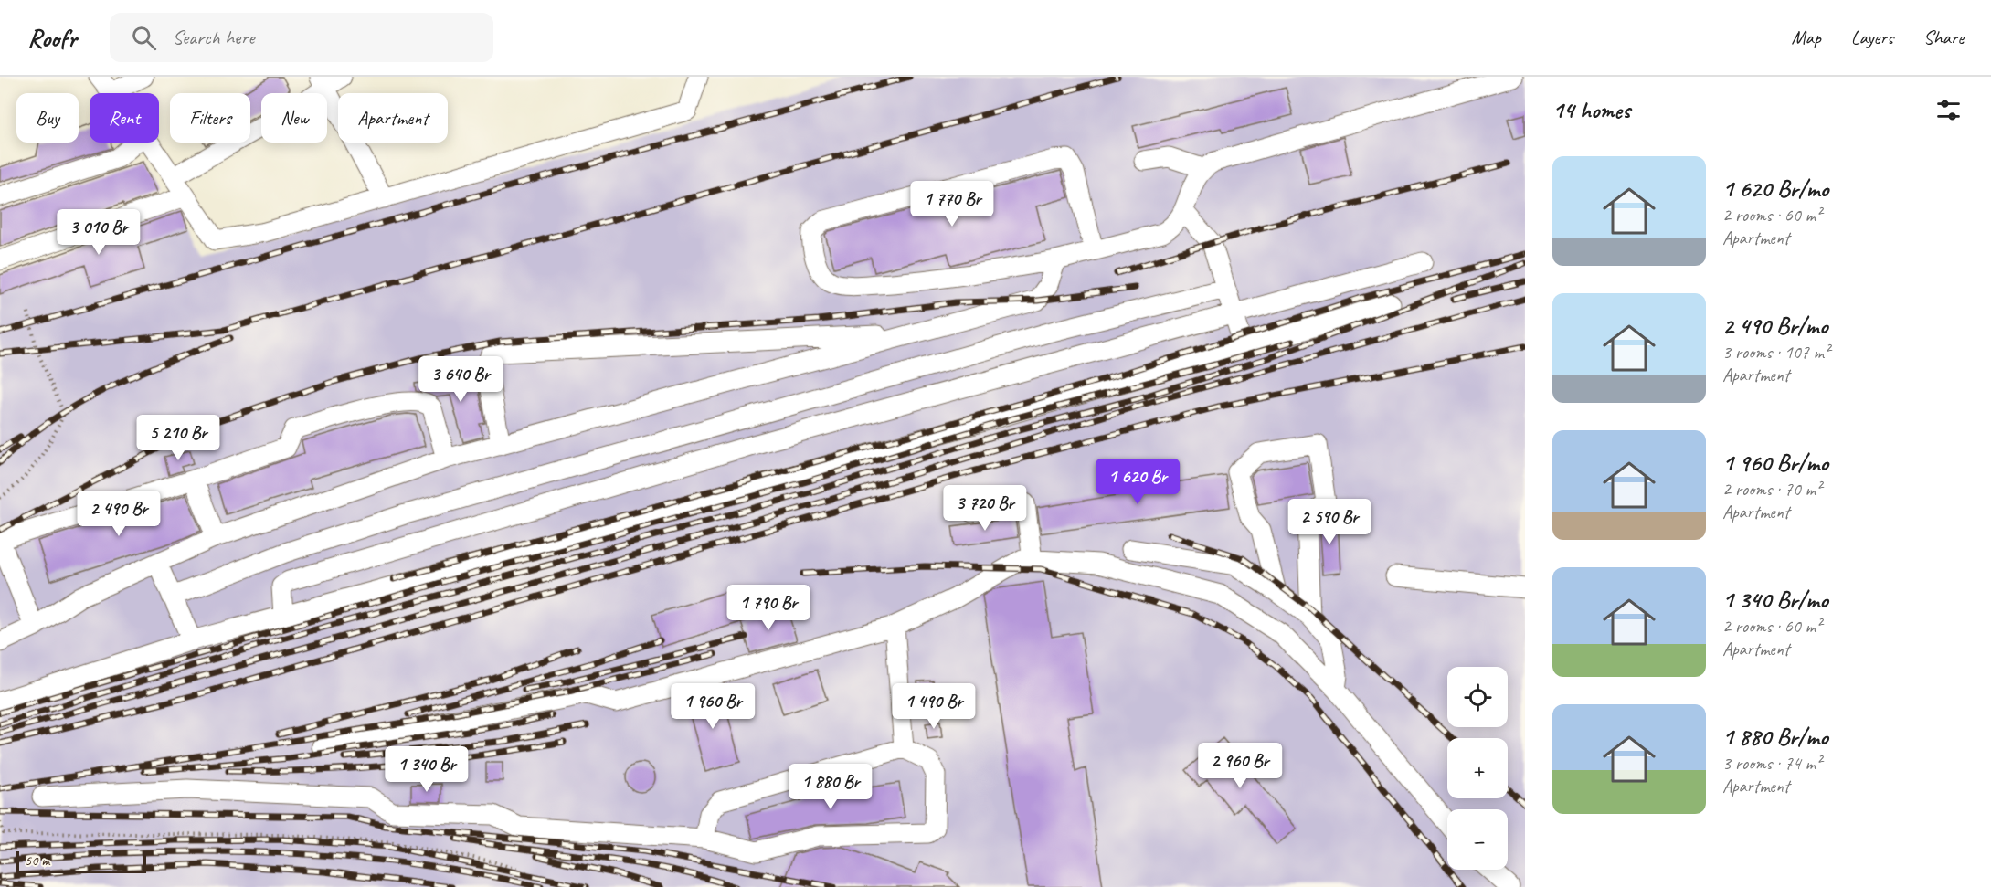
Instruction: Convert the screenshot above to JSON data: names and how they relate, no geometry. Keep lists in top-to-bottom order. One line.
{"scale_bar":"50 m","page":{"header":"Roofr","search":"Search here","nav":["Map","Layers","Share"],"heading":"14 homes","chip":["Buy","Rent","Filters","New","Apartment"],"list":[{"name":"1 620 Br/mo","note":"2 rooms · 60 m² · Apartment"},{"name":"2 490 Br/mo","note":"3 rooms · 107 m² · Apartment"},{"name":"1 960 Br/mo","note":"2 rooms · 70 m² · Apartment"},{"name":"1 340 Br/mo","note":"2 rooms · 60 m² · Apartment"},{"name":"1 880 Br/mo","note":"3 rooms · 74 m² · Apartment"}],"price":["1 770 Br","3 010 Br","3 640 Br","5 210 Br","1 620 Br","3 720 Br","2 490 Br","2 590 Br","1 790 Br","1 960 Br","1 490 Br","2 960 Br","1 340 Br","1 880 Br"],"map_buttons":["+","−"],"scale":"50 m"}}
